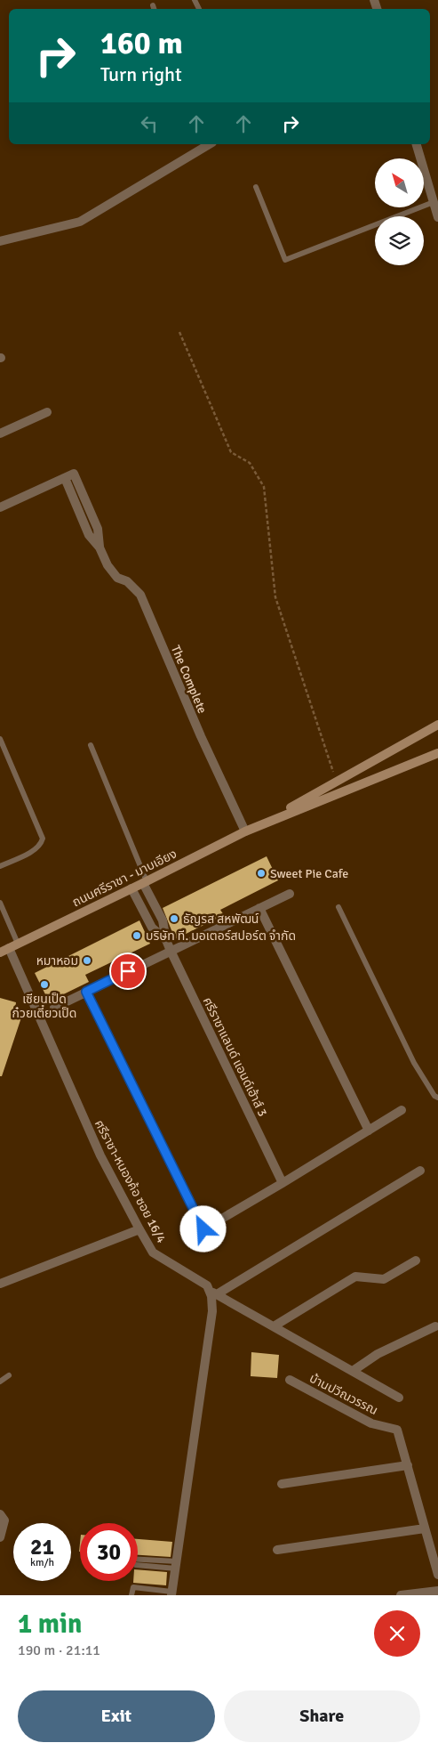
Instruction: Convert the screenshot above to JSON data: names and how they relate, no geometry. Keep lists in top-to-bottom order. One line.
{"streets":{"main road":["ถนนศรีราชา - มาบเอียง"],"street":["The Complete","ศรีราชาแลนด์ แอนด์เฮ้าส์ 3","ศรีราชา-หนองค้อ ซอย 16/4","บ้านปวีณวรรณ"]},"crossings":[["The Complete","ถนนศรีราชา - มาบเอียง"],["ถนนศรีราชา - มาบเอียง","ศรีราชาแลนด์ แอนด์เฮ้าส์ 3"],["ถนนศรีราชา - มาบเอียง","ศรีราชา-หนองค้อ ซอย 16/4"]],"places":["Sweet Pie Cafe","ธัญรส สหพัฒน์","บริษัท ที. มอเตอร์สปอร์ต จำกัด","หมาหอม","เซียนเป็ด ก๋วยเตี๋ยวเป็ด"],"north":"top left","page":{"turn":["160 m","Turn right"],"speed":"21 km/h","limit":"30","heading":["1 min","190 m · 21:11"],"buttons":["Exit","Share"]}}
